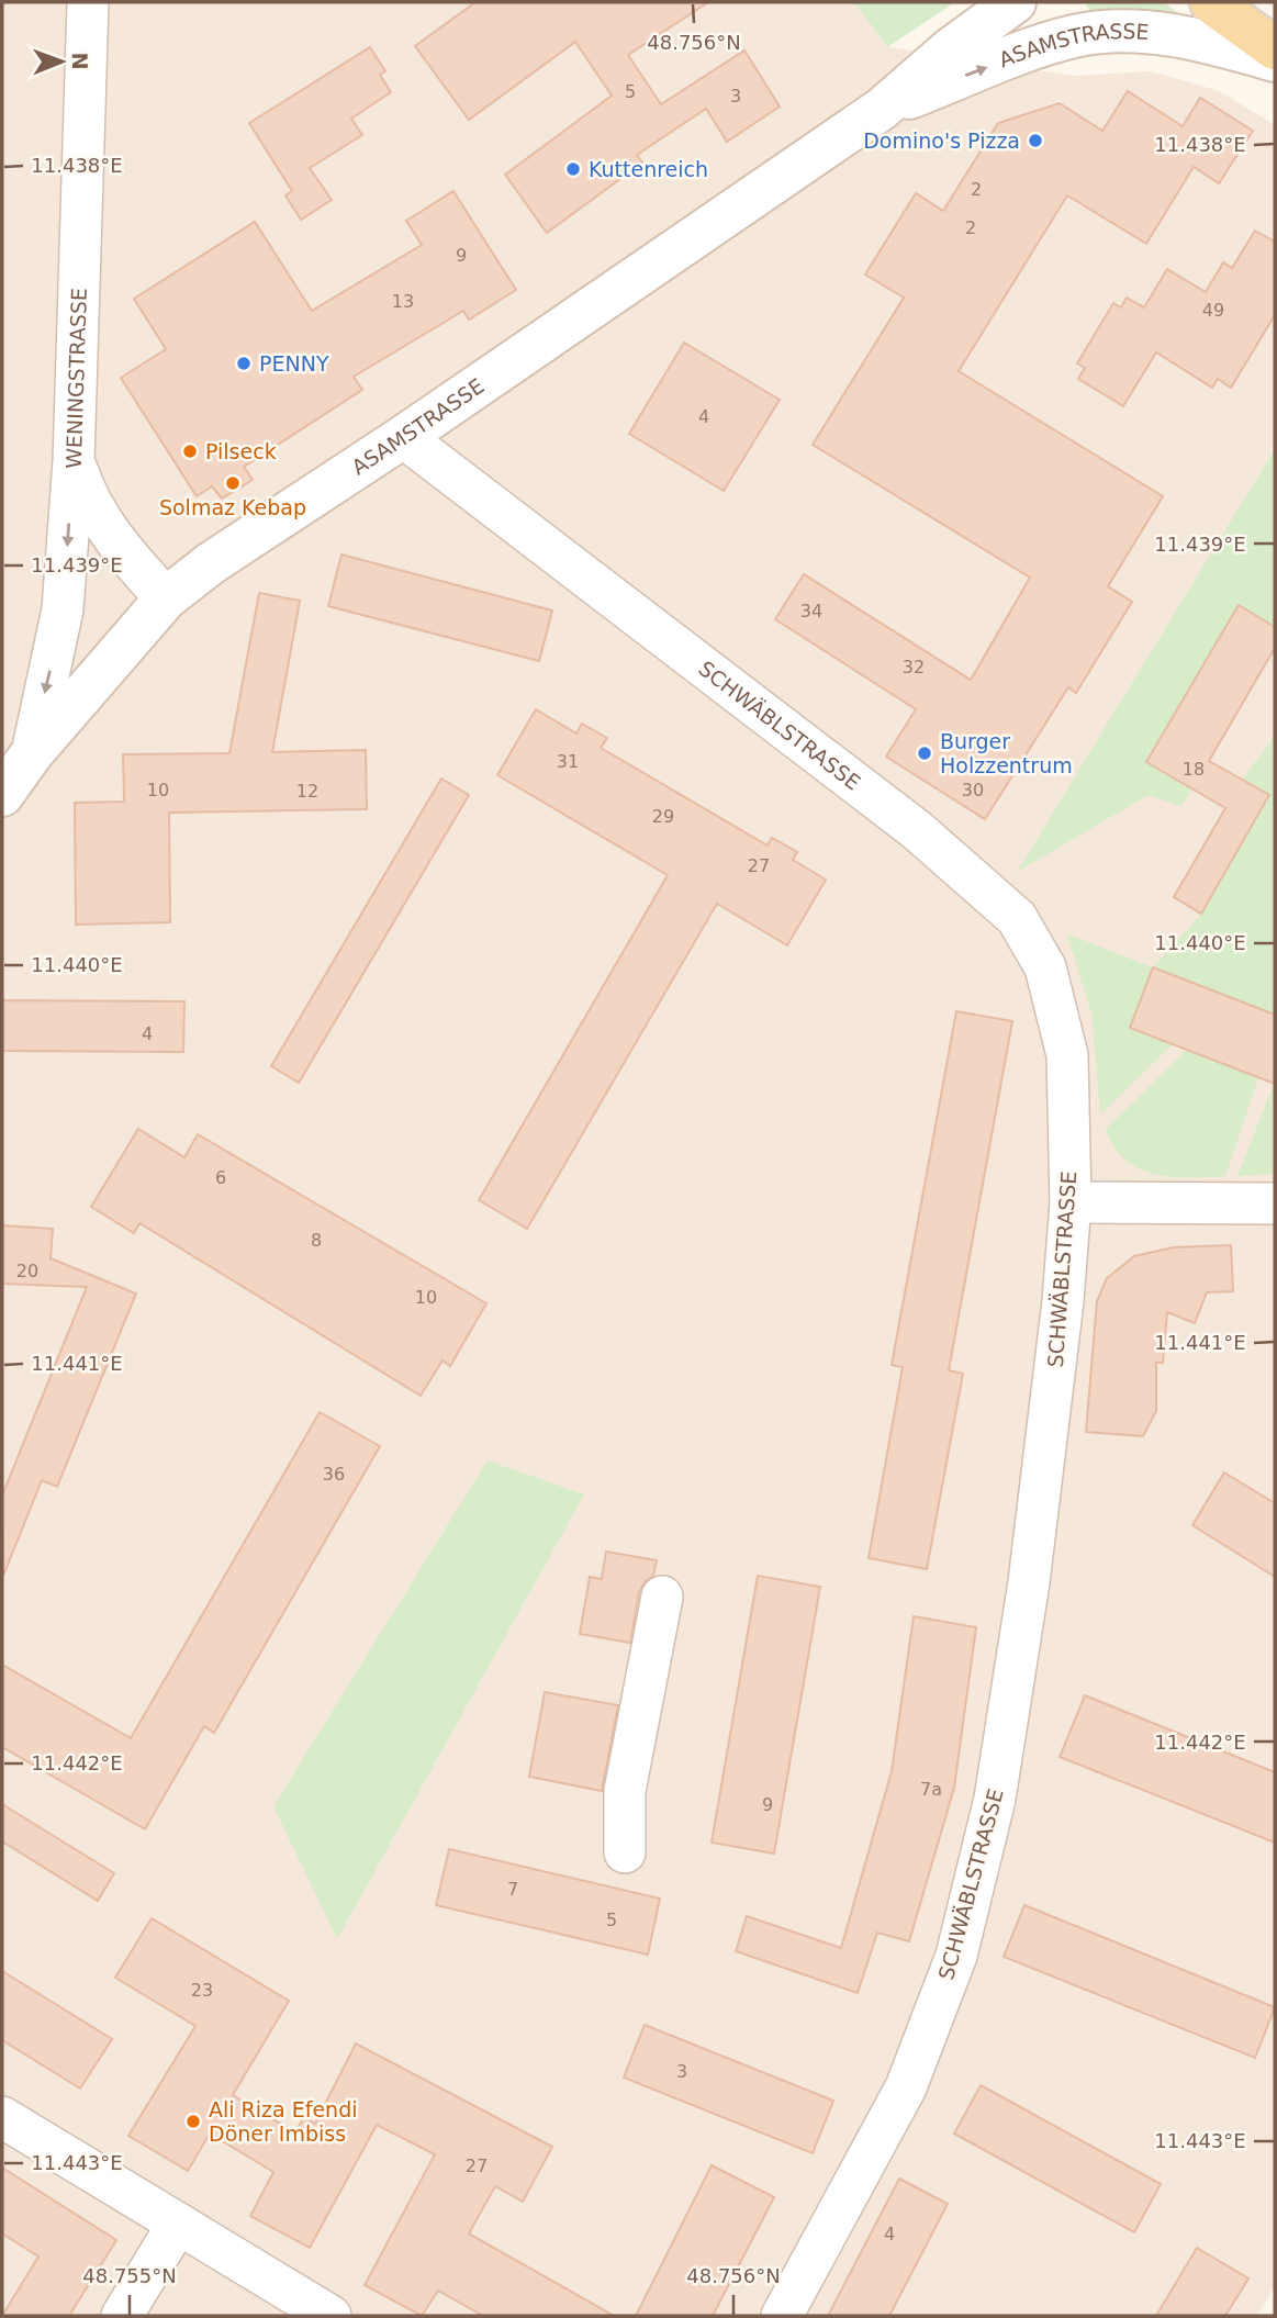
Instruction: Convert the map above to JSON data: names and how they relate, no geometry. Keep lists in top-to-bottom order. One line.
{"streets":{"street":["ASAMSTRASSE","WENINGSTRASSE","SCHWÄBLSTRASSE"]},"crossings":[["ASAMSTRASSE","WENINGSTRASSE"],["ASAMSTRASSE","SCHWÄBLSTRASSE"]],"one_way":["WENINGSTRASSE"],"places":["Domino's Pizza","Kuttenreich","PENNY","Pilseck","Solmaz Kebap","Burger Holzzentrum","Ali Riza Efendi Döner Imbiss"],"house_numbers":["5","3","2","2","9","13","49","4","34","32","31","18","10","30","12","29","27","4","6","8","20","10","36","7a","9","7","5","23","3","27","4"],"north":"right","coordinates":["48.756°N","11.438°E","11.439°E","11.440°E","11.441°E","11.442°E","11.443°E","48.755°N"]}
